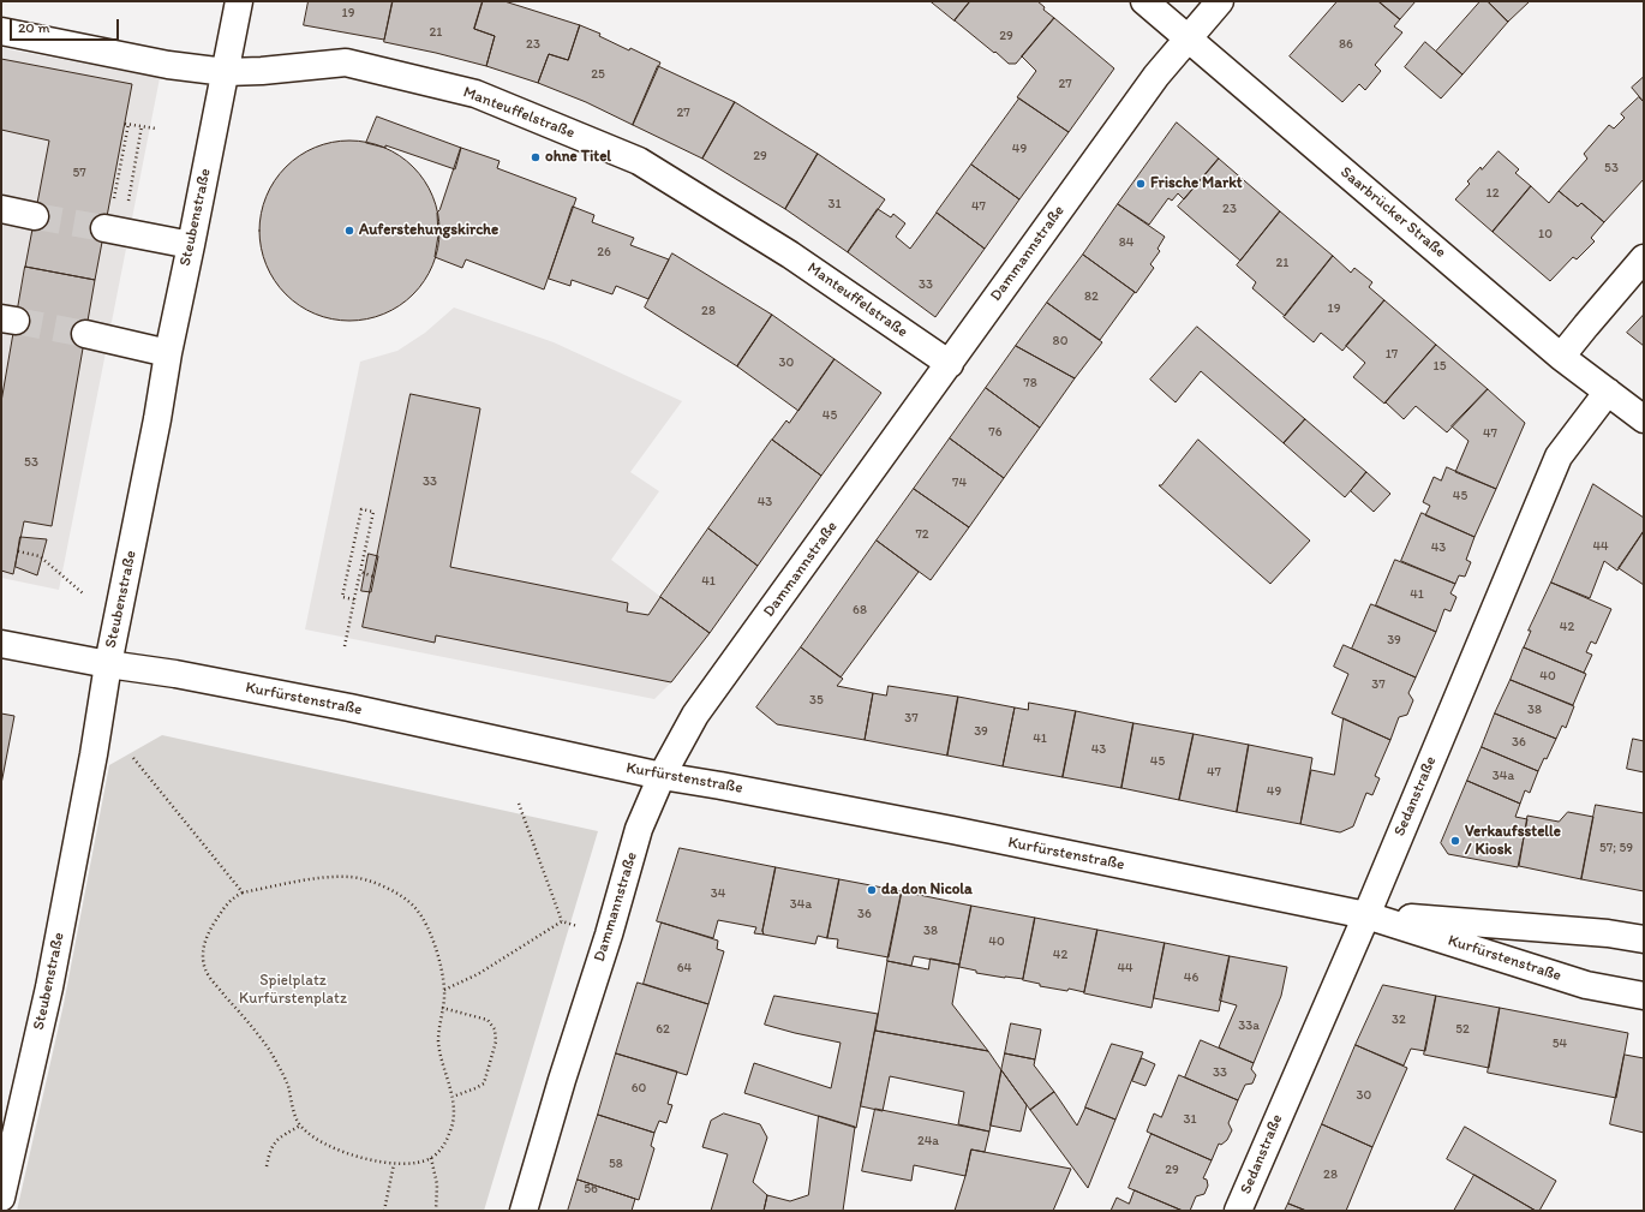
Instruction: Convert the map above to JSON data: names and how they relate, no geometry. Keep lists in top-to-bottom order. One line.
{"streets":{"street":["Manteuffelstraße","Saarbrücker Straße","Steubenstraße","Dammannstraße","Kurfürstenstraße","Sedanstraße"]},"crossings":[["Manteuffelstraße","Steubenstraße"],["Manteuffelstraße","Dammannstraße"],["Saarbrücker Straße","Dammannstraße"],["Saarbrücker Straße","Sedanstraße"],["Steubenstraße","Kurfürstenstraße"],["Dammannstraße","Kurfürstenstraße"],["Kurfürstenstraße","Sedanstraße"]],"parks":["Spielplatz Kurfürstenplatz"],"places":["ohne Titel","Frische Markt","Auferstehungskirche","Verkaufsstelle / Kiosk","da don Nicola"],"house_numbers":["19","21","29","23","86","25","27","27","49","29","53","57","12","31","47","23","10","84","26","21","33","82","19","28","80","17","30","15","78","45","76","47","53","33","74","45","43","72","44","43","41","41","68","42","39","40","37","35","38","37","39","41","36","43","45","47","34a","49","57; 59","34","34a","36","38","40","42","64","44","46","32","33a","62","52","54","33","60","30","31","24a","58","29","28","56"],"scale_bar":"20 m"}
